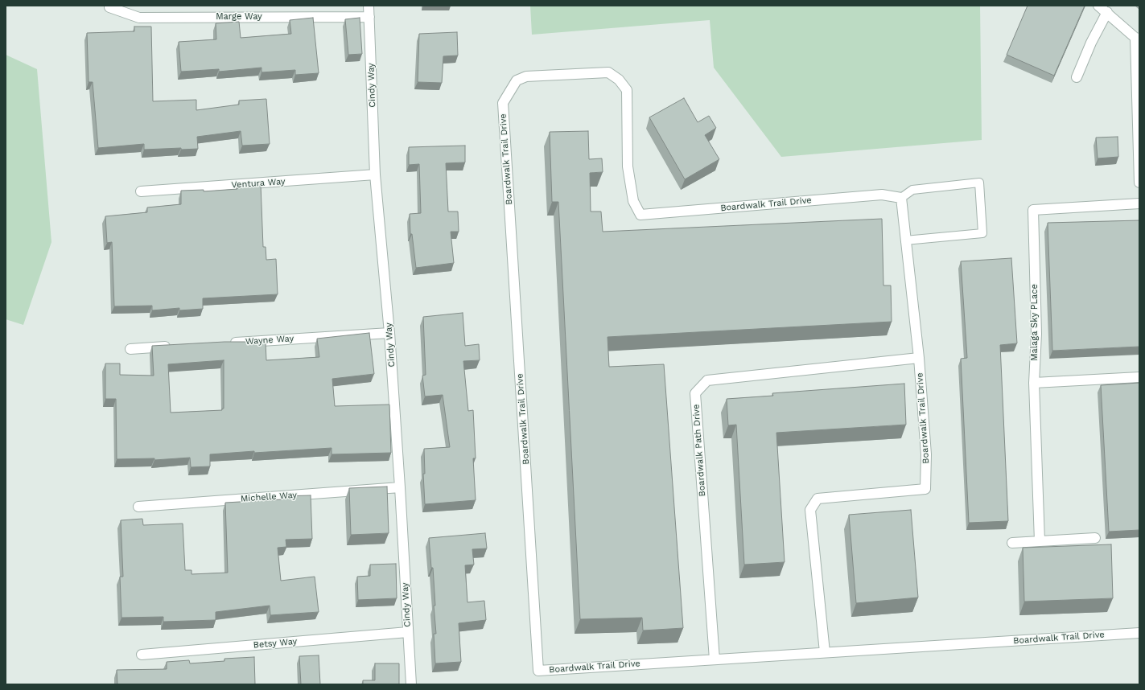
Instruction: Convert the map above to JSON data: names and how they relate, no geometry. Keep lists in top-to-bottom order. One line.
{"streets":{"street":["Marge Way","Cindy Way","Boardwalk Trail Drive","Ventura Way","Malaga Sky PLace","Wayne Way","Boardwalk Path Drive","Michelle Way","Betsy Way"]},"crossings":[["Marge Way","Cindy Way"],["Cindy Way","Ventura Way"],["Cindy Way","Wayne Way"],["Cindy Way","Michelle Way"],["Cindy Way","Betsy Way"],["Boardwalk Trail Drive","Boardwalk Path Drive"]]}
